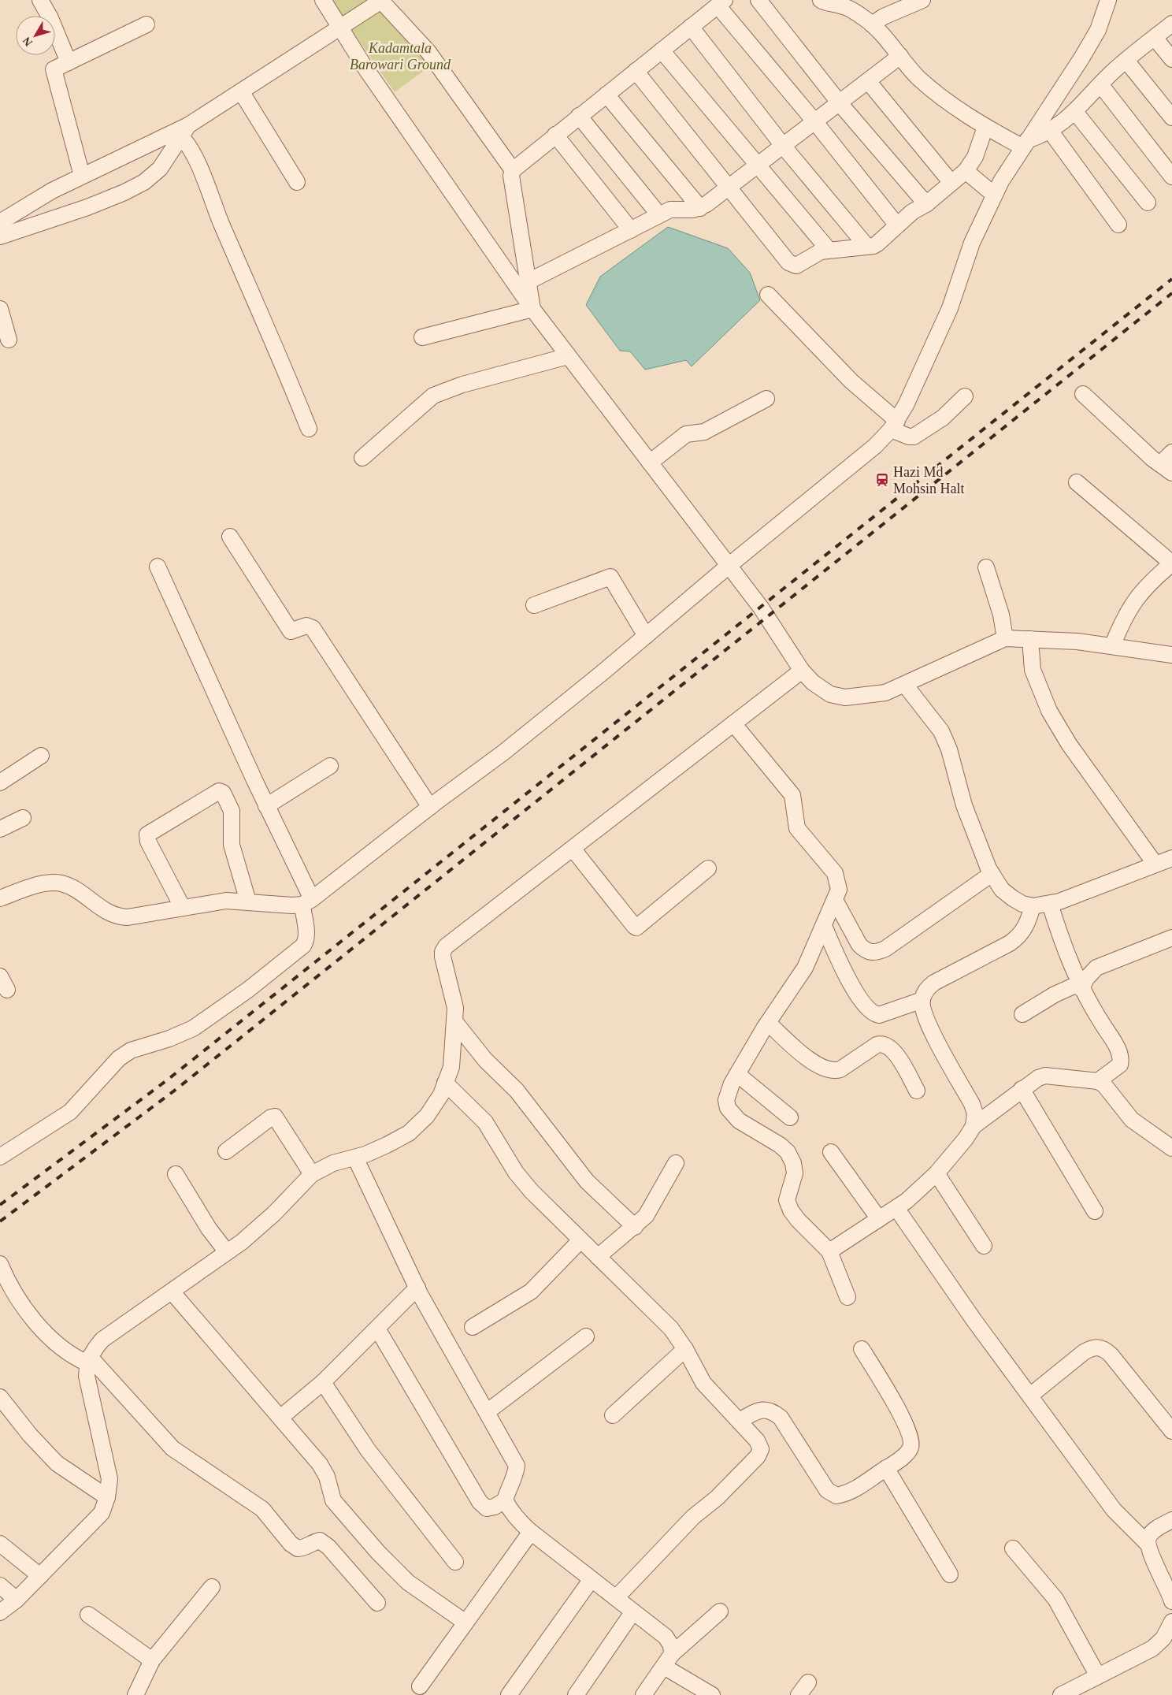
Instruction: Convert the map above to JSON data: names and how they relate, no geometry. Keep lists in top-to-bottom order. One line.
{"parks":["Kadamtala Barowari Ground"],"places":{"station":["Hazi Md Mohsin Halt"]},"north":"bottom left"}
